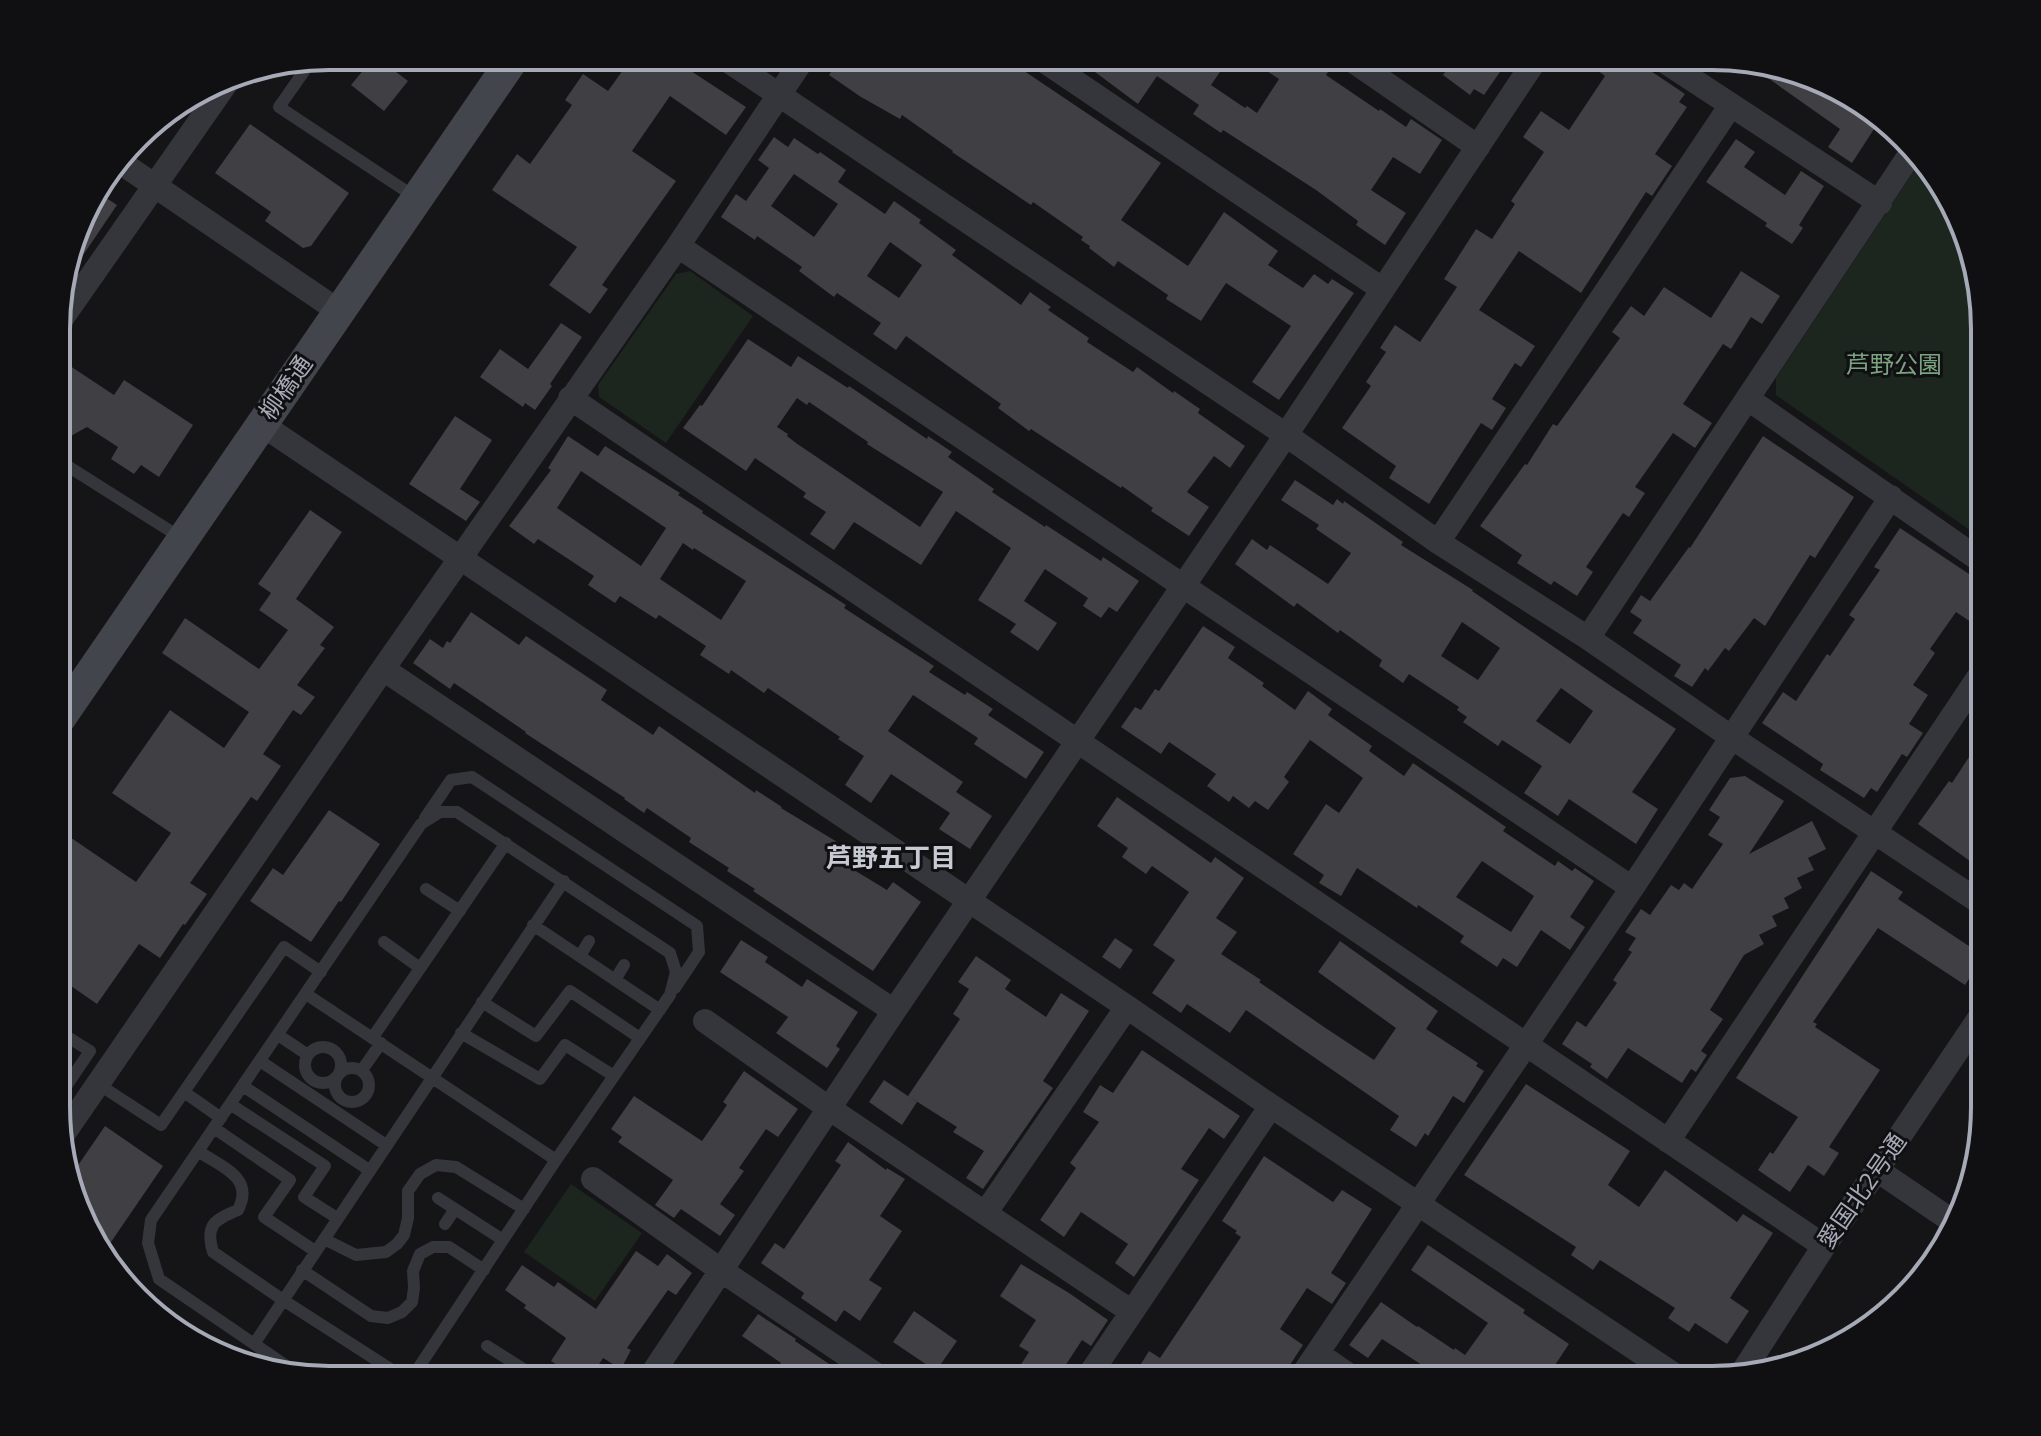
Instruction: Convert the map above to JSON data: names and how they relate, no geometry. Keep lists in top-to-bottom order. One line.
{"streets":{"street":["柳橋通","愛国北2号通"]},"districts":["芦野五丁目"],"parks":["芦野公園"]}
